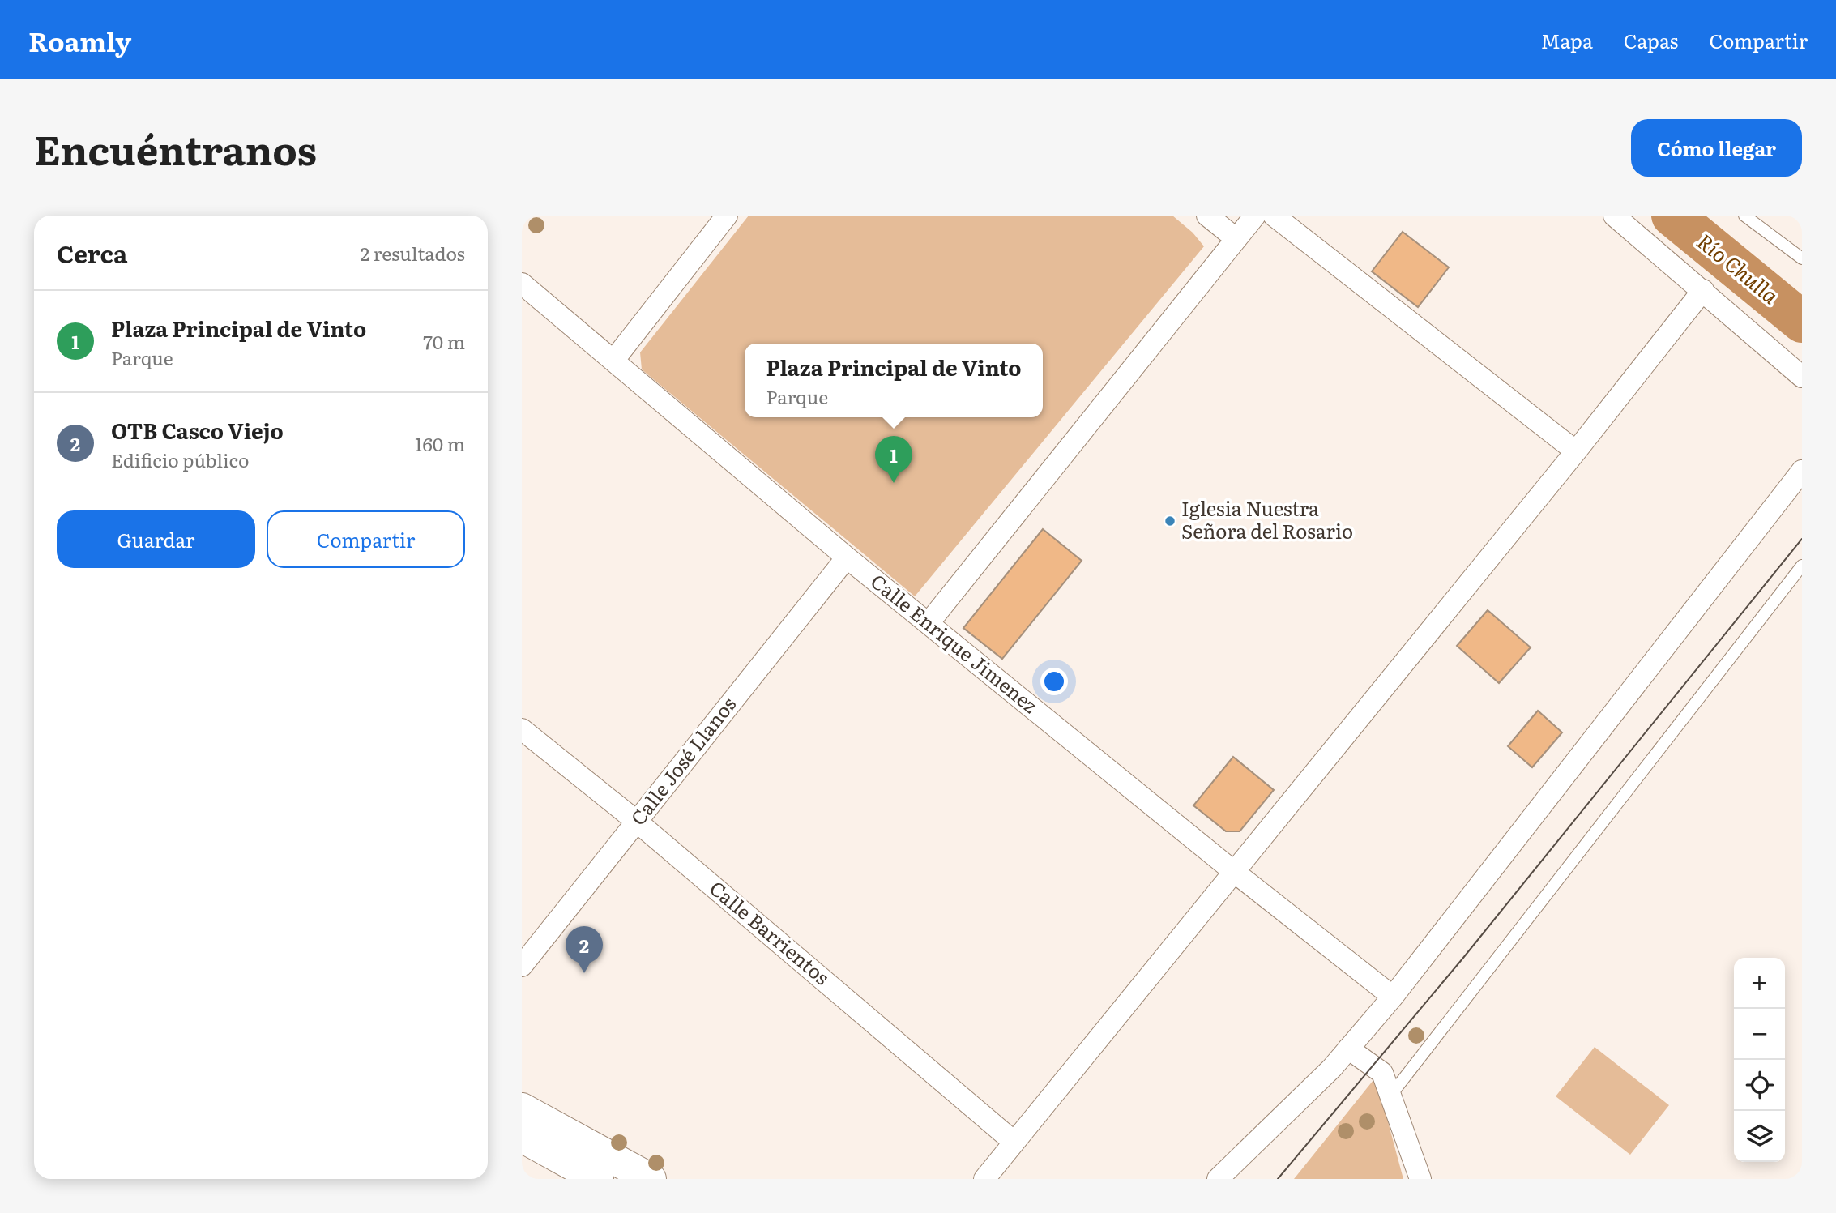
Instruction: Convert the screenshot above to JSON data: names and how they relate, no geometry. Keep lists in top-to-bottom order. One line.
{"streets":{"street":["Calle Enrique Jimenez","Calle José Llanos","Calle Barrientos"]},"crossings":[["Calle Enrique Jimenez","Calle José Llanos"],["Calle José Llanos","Calle Barrientos"]],"water":["Río Chulla"],"places":["Iglesia Nuestra Señora del Rosario"],"page":{"header":"Roamly","nav":["Mapa","Capas","Compartir"],"title":"Encuéntranos","buttons":["Cómo llegar",["Guardar","Compartir"]],"heading":["Cerca","2 resultados"],"list":[{"mark":"1","name":"Plaza Principal de Vinto","note":"Parque","value":"70 m"},{"mark":"2","name":"OTB Casco Viejo","note":"Edificio público","value":"160 m"}],"popup":["Plaza Principal de Vinto","Parque"],"pins":["1","2"],"map_buttons":["+","−"]}}
